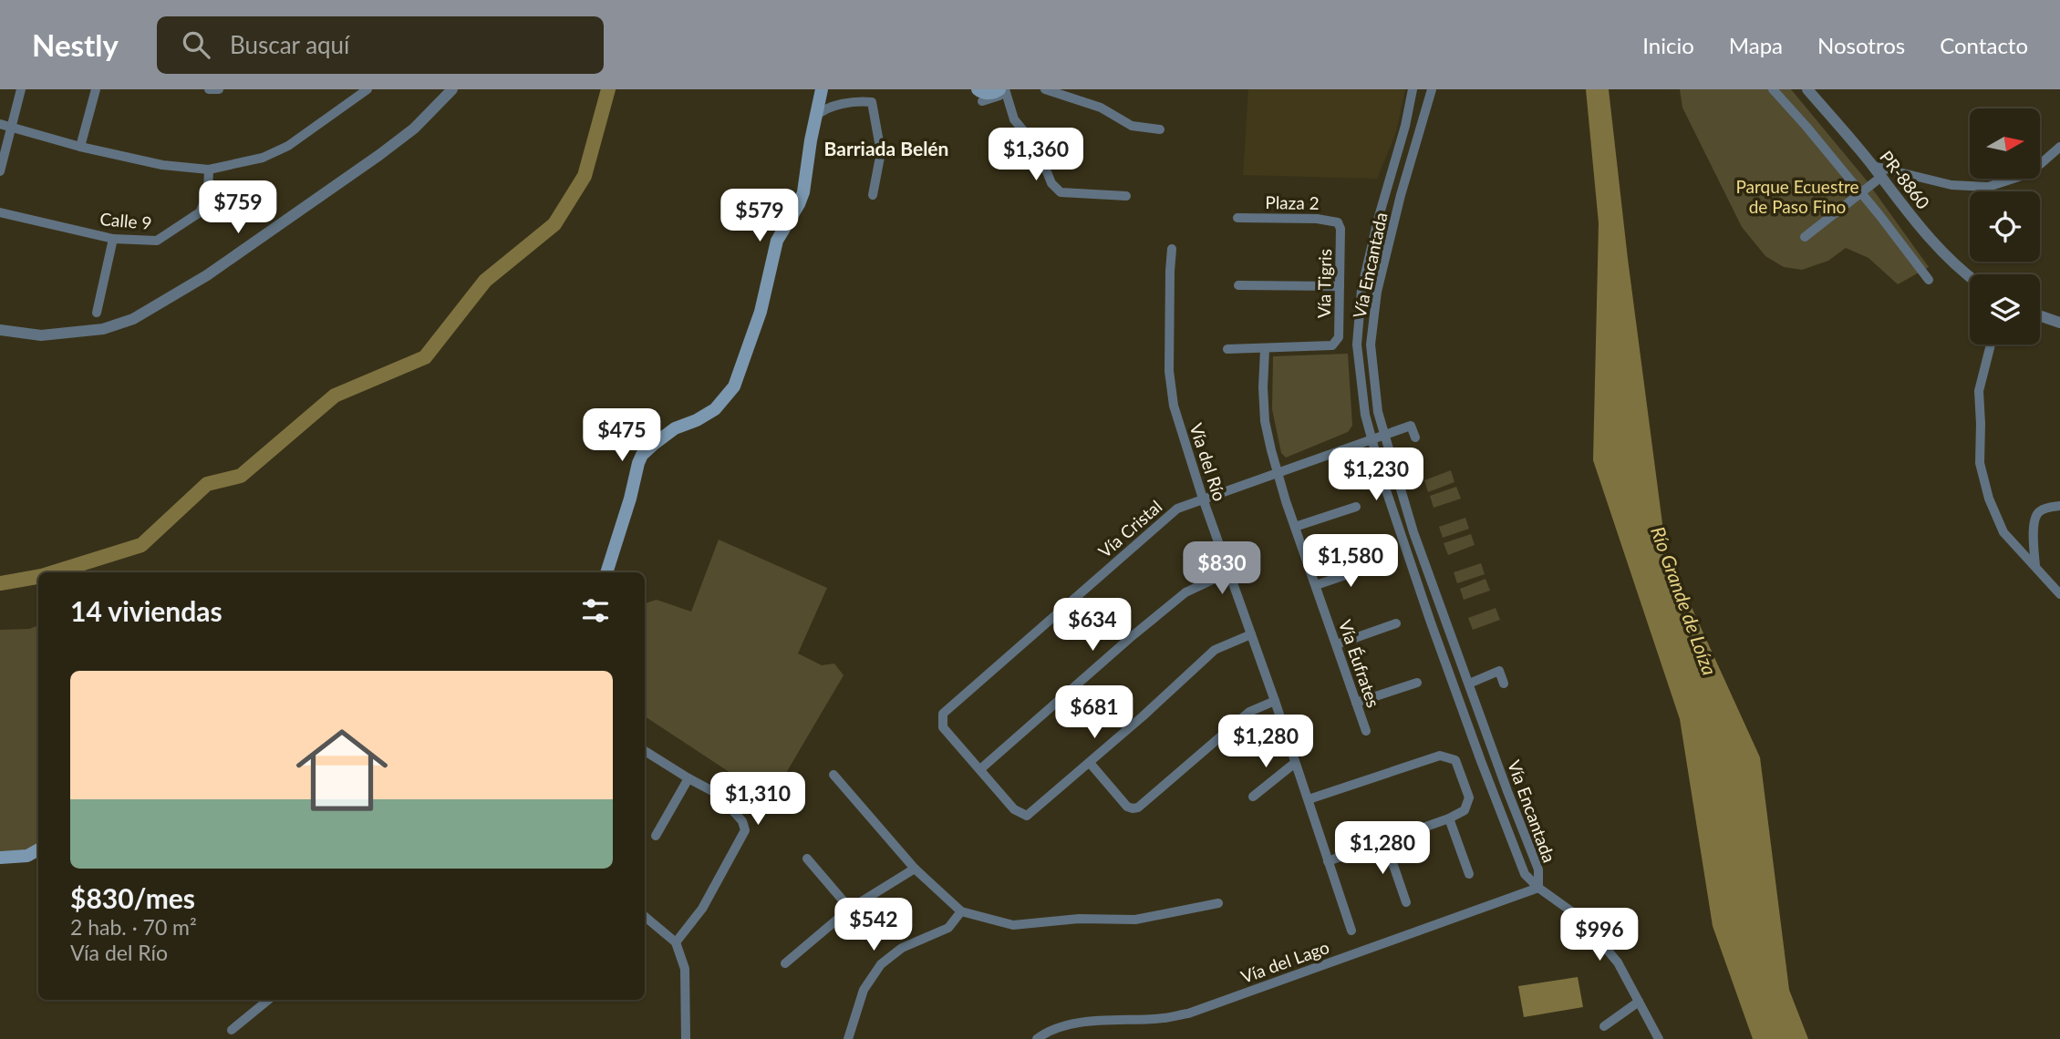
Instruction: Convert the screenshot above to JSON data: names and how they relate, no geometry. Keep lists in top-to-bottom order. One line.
{"streets":{"street":["PR-8860","Plaza 2","Calle 9","Vía Encantada","Vía Tigris","Vía del Río","Vía Cristal","Vía Éufrates","Vía del Lago"]},"crossings":[["Plaza 2","Vía Tigris"],["Vía Encantada","Vía Cristal"],["Vía Encantada","Vía del Lago"],["Vía Tigris","Vía Éufrates"],["Vía del Río","Vía Cristal"],["Vía Cristal","Vía Éufrates"]],"districts":["Barriada Belén"],"water":["Río Grande de Loíza"],"parks":["Parque Ecuestre de Paso Fino"],"north":"right","page":{"header":"Nestly","search":"Buscar aquí","nav":["Inicio","Mapa","Nosotros","Contacto"],"price":["$1,360","$759","$579","$475","$1,230","$1,580","$830","$634","$681","$1,280","$1,310","$1,280","$542","$996"],"heading":"14 viviendas","list":[{"name":"$830/mes","note":"2 hab. · 70 m² · Vía del Río"}]}}
